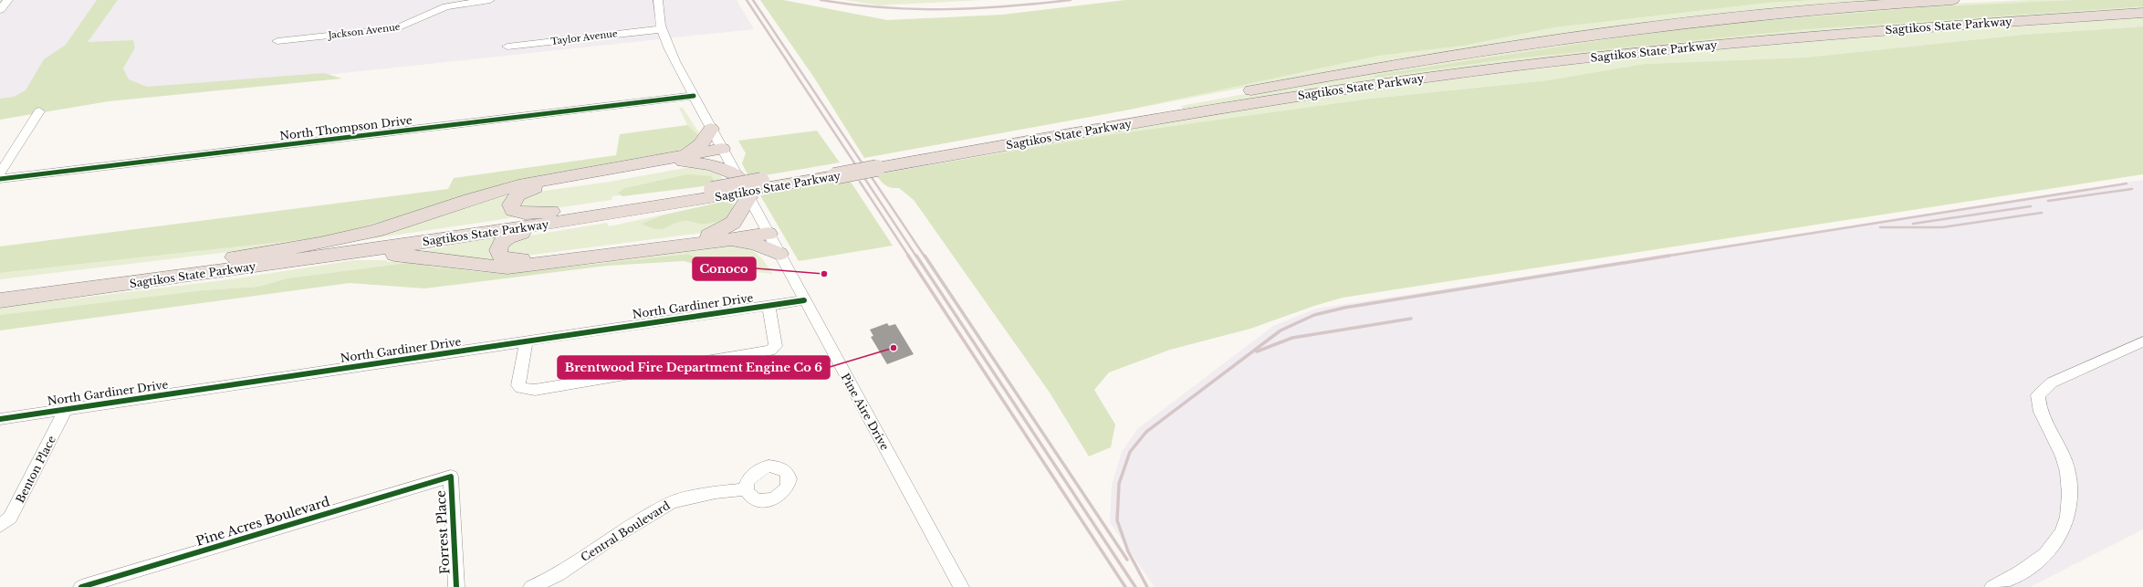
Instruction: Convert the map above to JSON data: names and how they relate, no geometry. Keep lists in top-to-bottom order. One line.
{"streets":{"highway":["Sagtikos State Parkway"],"street":["Jackson Avenue","Taylor Avenue","North Thompson Drive","North Gardiner Drive","Pine Aire Drive","Benton Place","Pine Acres Boulevard","Central Boulevard","Forrest Place"]},"crossings":[["Taylor Avenue","Pine Aire Drive"],["North Thompson Drive","Pine Aire Drive"],["North Gardiner Drive","Pine Aire Drive"],["North Gardiner Drive","Benton Place"],["Pine Acres Boulevard","Forrest Place"]],"places":["Conoco","Brentwood Fire Department Engine Co 6"]}
